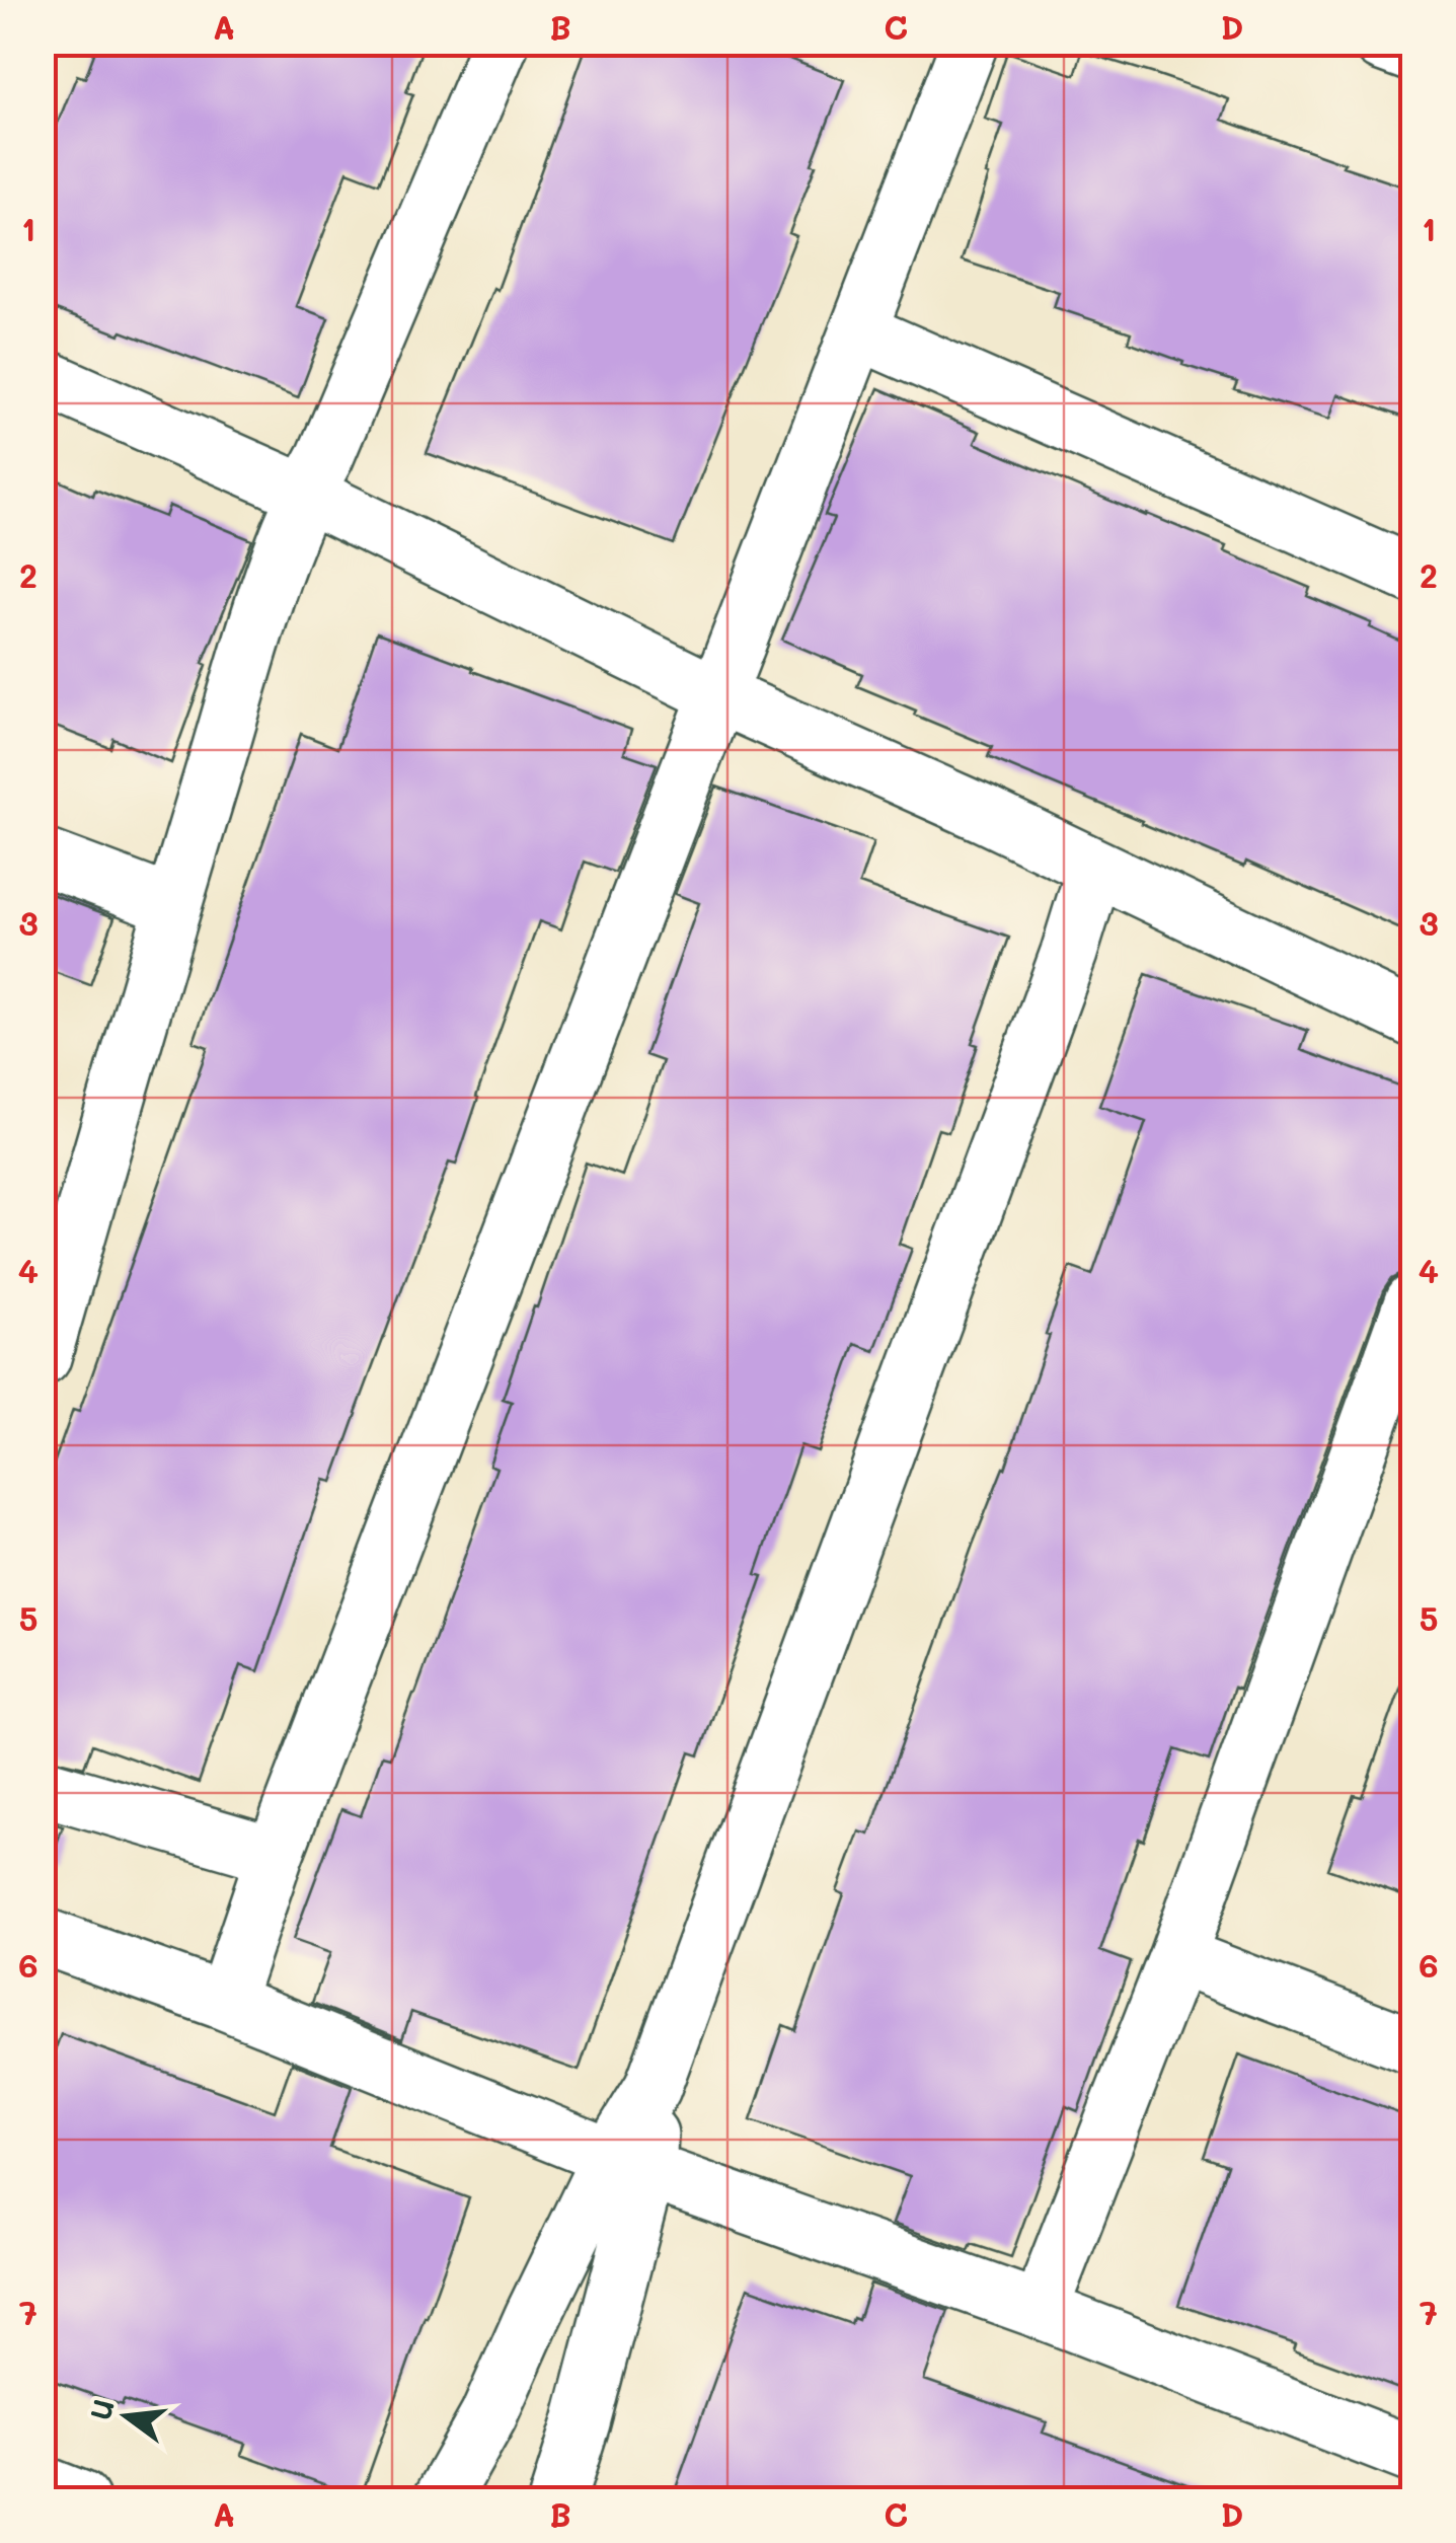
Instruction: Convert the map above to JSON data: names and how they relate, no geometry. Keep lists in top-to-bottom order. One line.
{"north":"left","grid":{"columns":["A","B","C","D"],"rows":["1","2","3","4","5","6","7"]}}
